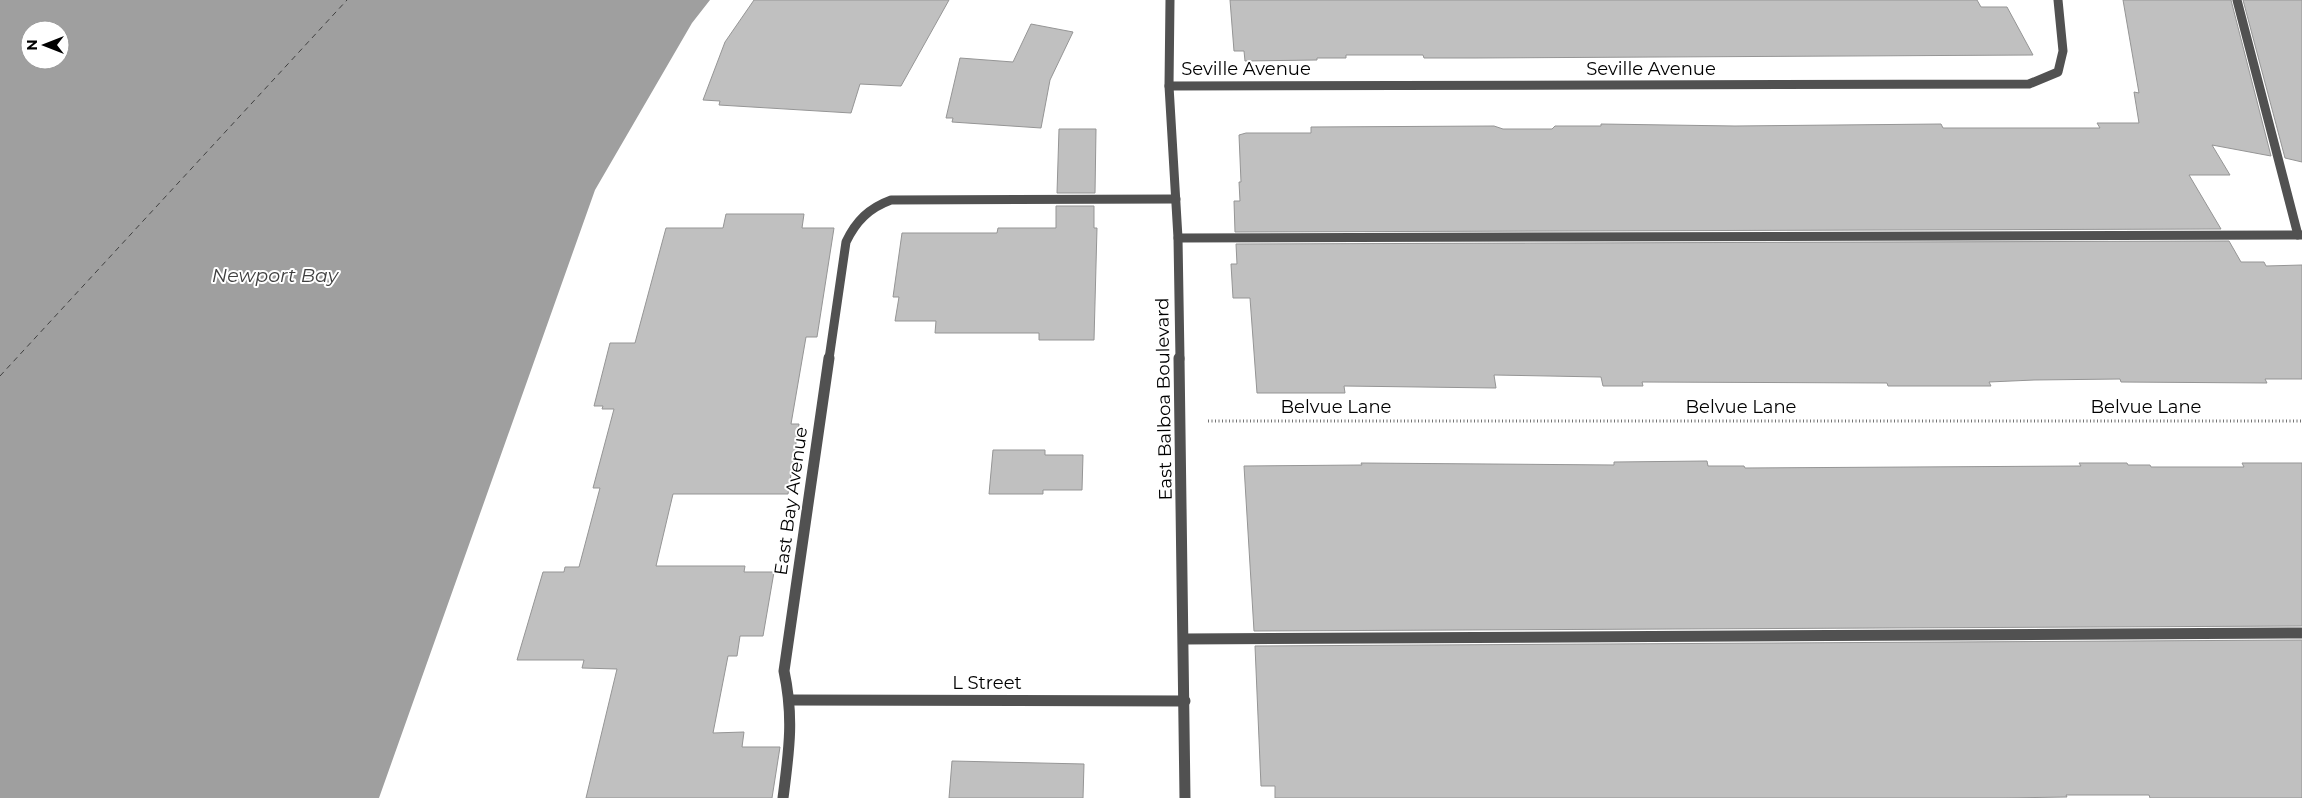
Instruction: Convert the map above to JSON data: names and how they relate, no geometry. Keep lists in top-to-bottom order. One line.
{"streets":{"street":["Seville Avenue","East Balboa Boulevard","East Bay Avenue","L Street"],"path":["Belvue Lane"]},"crossings":[["Seville Avenue","East Balboa Boulevard"],["East Balboa Boulevard","Belvue Lane"],["East Balboa Boulevard","East Bay Avenue"],["East Balboa Boulevard","L Street"],["East Bay Avenue","L Street"]],"water":["Newport Bay"],"north":"left"}
